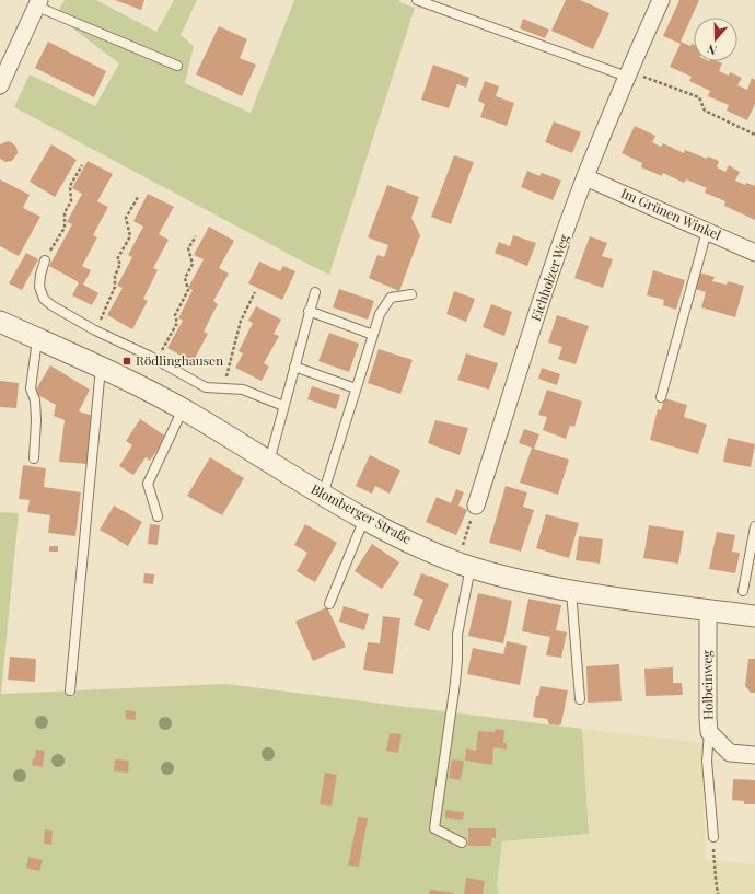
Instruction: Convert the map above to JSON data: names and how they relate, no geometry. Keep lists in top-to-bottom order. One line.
{"streets":{"street":["Im Grünen Winkel","Eichholzer Weg","Blomberger Straße","Holbeinweg"]},"crossings":[["Im Grünen Winkel","Eichholzer Weg"],["Blomberger Straße","Holbeinweg"]],"places":{"transit":["Rödlinghausen"]},"north":"bottom"}
